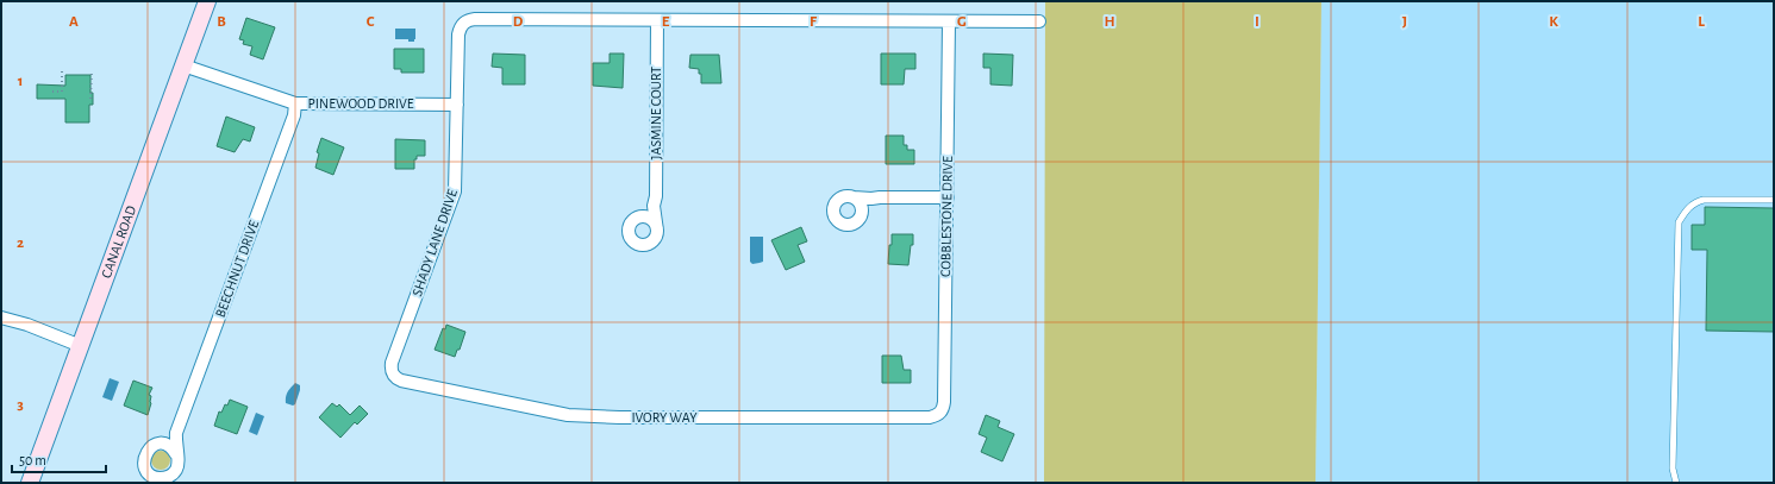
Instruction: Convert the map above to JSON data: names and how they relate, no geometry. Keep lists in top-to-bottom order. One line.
{"streets":{"street":["PINEWOOD DRIVE","JASMINE COURT","COBBLESTONE DRIVE","CANAL ROAD","SHADY LANE DRIVE","BEECHNUT DRIVE","IVORY WAY"]},"crossings":[["PINEWOOD DRIVE","CANAL ROAD"],["PINEWOOD DRIVE","SHADY LANE DRIVE"],["PINEWOOD DRIVE","BEECHNUT DRIVE"],["JASMINE COURT","SHADY LANE DRIVE"],["COBBLESTONE DRIVE","IVORY WAY"],["SHADY LANE DRIVE","IVORY WAY"]],"scale_bar":"50 m","grid":{"columns":["A","B","C","D","E","F","G","H","I","J","K","L"],"rows":["1","2","3"]}}
